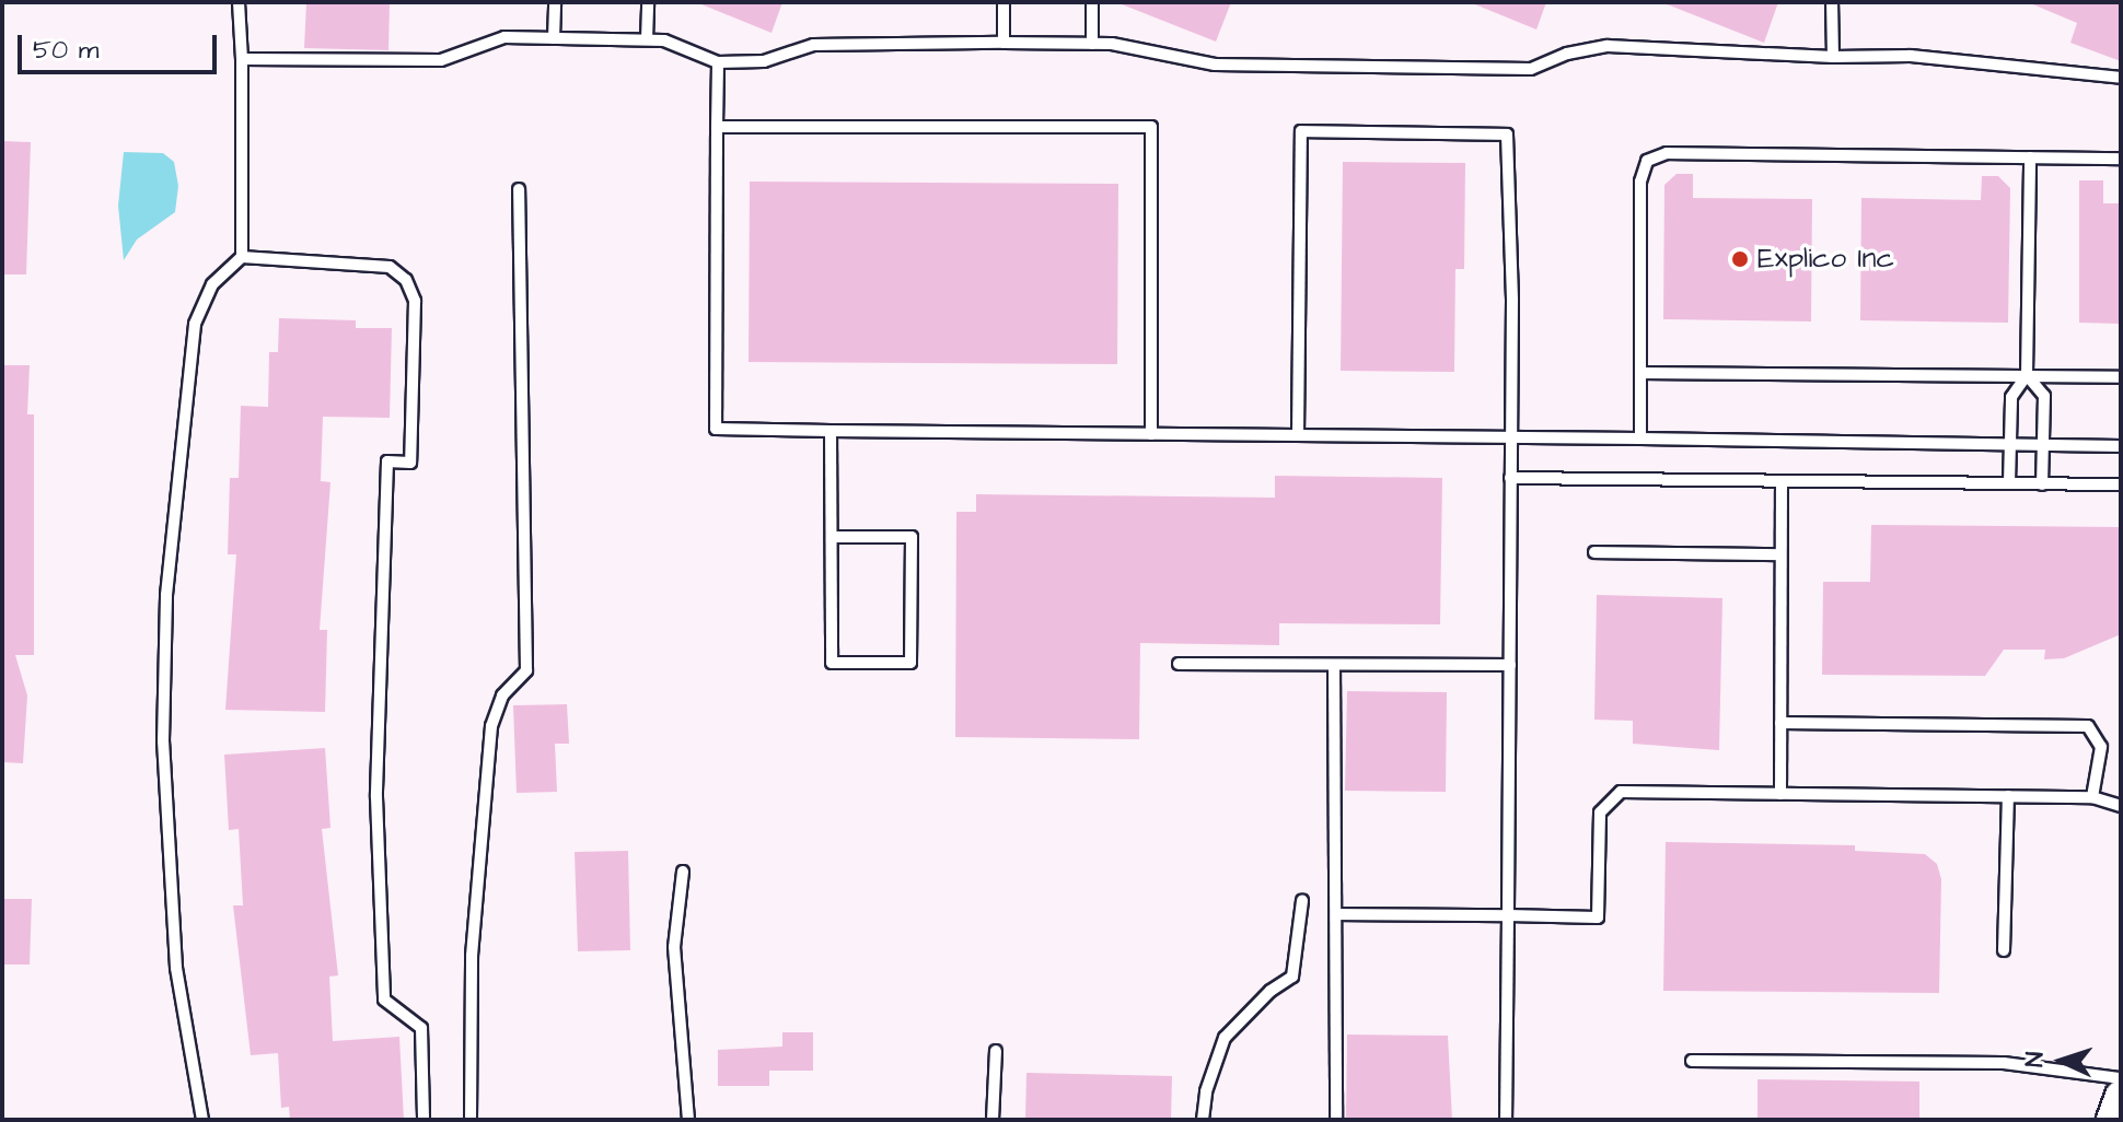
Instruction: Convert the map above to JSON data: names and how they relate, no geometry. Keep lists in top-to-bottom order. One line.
{"places":["Explico Inc"],"scale_bar":"50 m","north":"left"}
